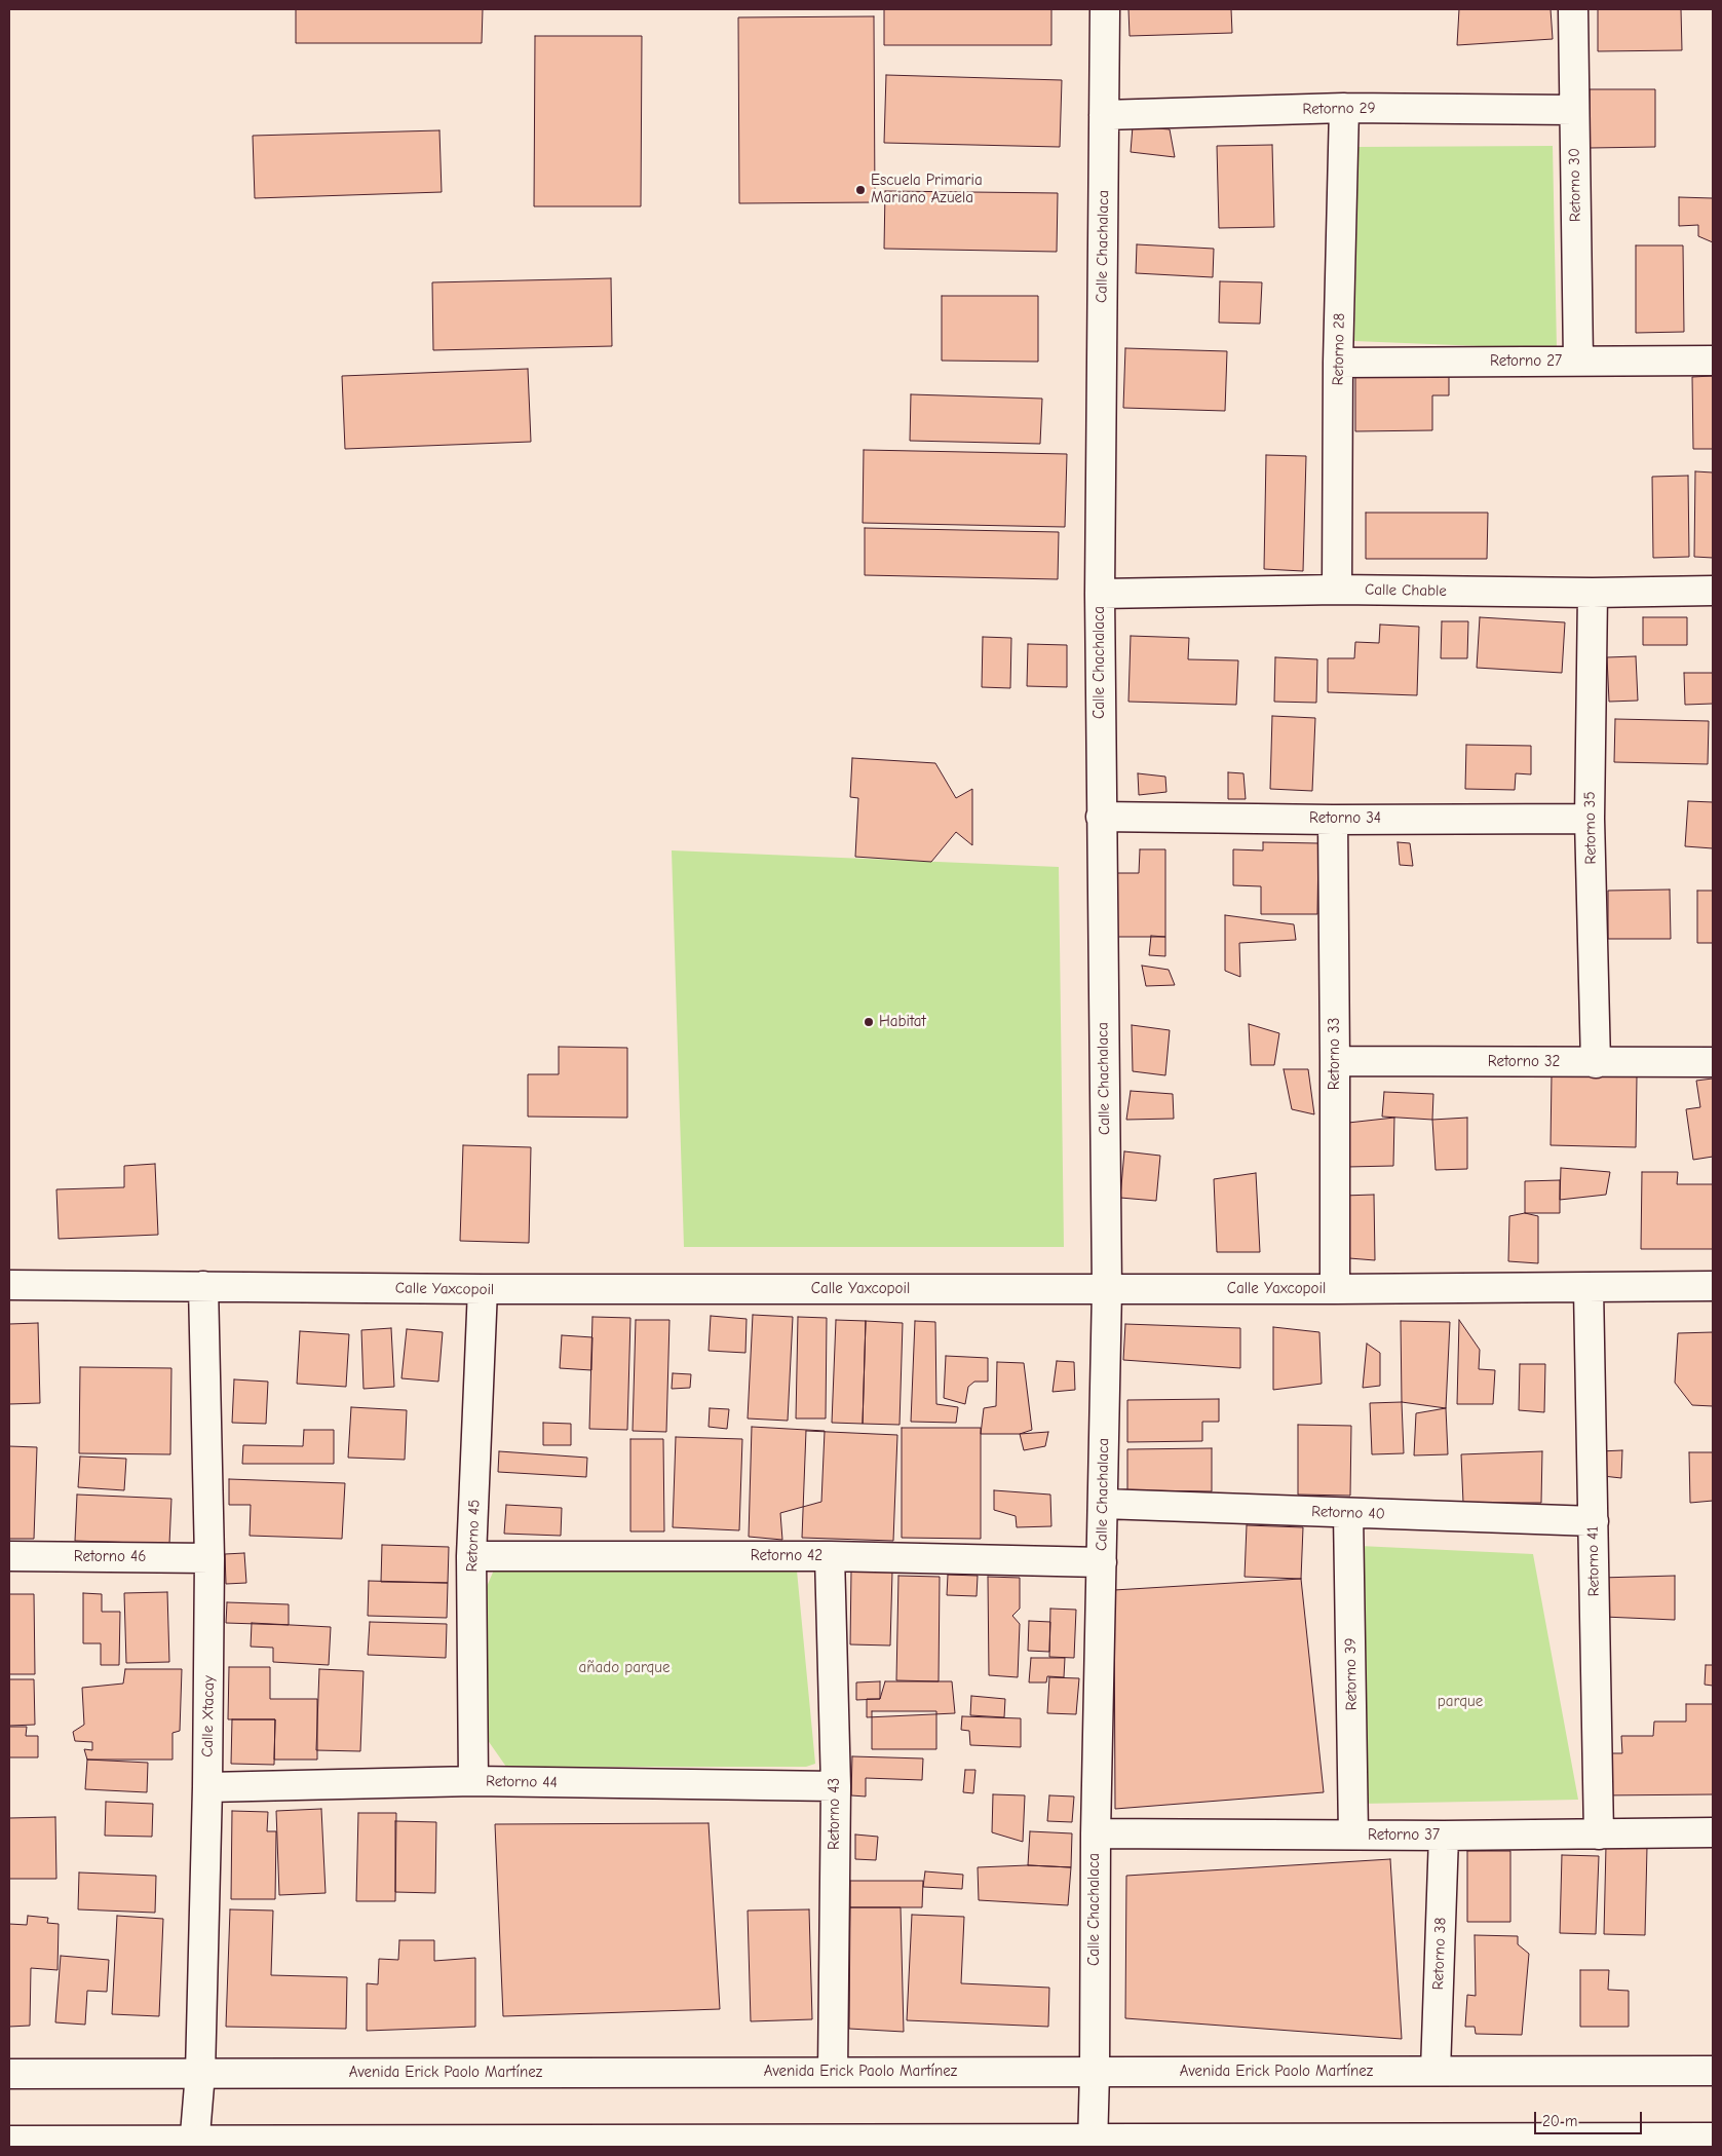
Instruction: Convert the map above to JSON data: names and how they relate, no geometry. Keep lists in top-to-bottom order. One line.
{"streets":{"street":["Retorno 29","Retorno 30","Calle Chachalaca","Retorno 28","Retorno 27","Calle Chable","Retorno 34","Retorno 35","Retorno 33","Retorno 32","Calle Yaxcopoil","Retorno 40","Retorno 45","Retorno 42","Retorno 46","Retorno 41","Retorno 39","Calle Xtacay","Retorno 44","Retorno 43","Retorno 37","Retorno 38","Avenida Erick Paolo Martínez"]},"crossings":[["Retorno 29","Retorno 30"],["Retorno 29","Calle Chachalaca"],["Retorno 29","Retorno 28"],["Retorno 30","Retorno 27"],["Calle Chachalaca","Calle Chable"],["Calle Chachalaca","Retorno 34"],["Calle Chachalaca","Calle Yaxcopoil"],["Calle Chachalaca","Retorno 40"],["Calle Chachalaca","Retorno 42"],["Calle Chachalaca","Retorno 37"],["Calle Chachalaca","Avenida Erick Paolo Martínez"],["Retorno 28","Retorno 27"],["Retorno 28","Calle Chable"],["Calle Chable","Retorno 35"],["Retorno 34","Retorno 35"],["Retorno 34","Retorno 33"],["Retorno 35","Retorno 32"],["Retorno 33","Retorno 32"],["Retorno 33","Calle Yaxcopoil"],["Calle Yaxcopoil","Retorno 45"],["Calle Yaxcopoil","Retorno 41"],["Calle Yaxcopoil","Calle Xtacay"],["Retorno 40","Retorno 41"],["Retorno 40","Retorno 39"],["Retorno 45","Retorno 42"],["Retorno 45","Retorno 44"],["Retorno 42","Retorno 43"],["Retorno 46","Calle Xtacay"],["Retorno 41","Retorno 37"],["Retorno 39","Retorno 37"],["Calle Xtacay","Retorno 44"],["Calle Xtacay","Avenida Erick Paolo Martínez"],["Retorno 44","Retorno 43"],["Retorno 43","Avenida Erick Paolo Martínez"],["Retorno 37","Retorno 38"],["Retorno 38","Avenida Erick Paolo Martínez"]],"parks":["añado parque","parque"],"places":["Escuela Primaria Mariano Azuela","Habitat"],"scale_bar":"20 m"}
